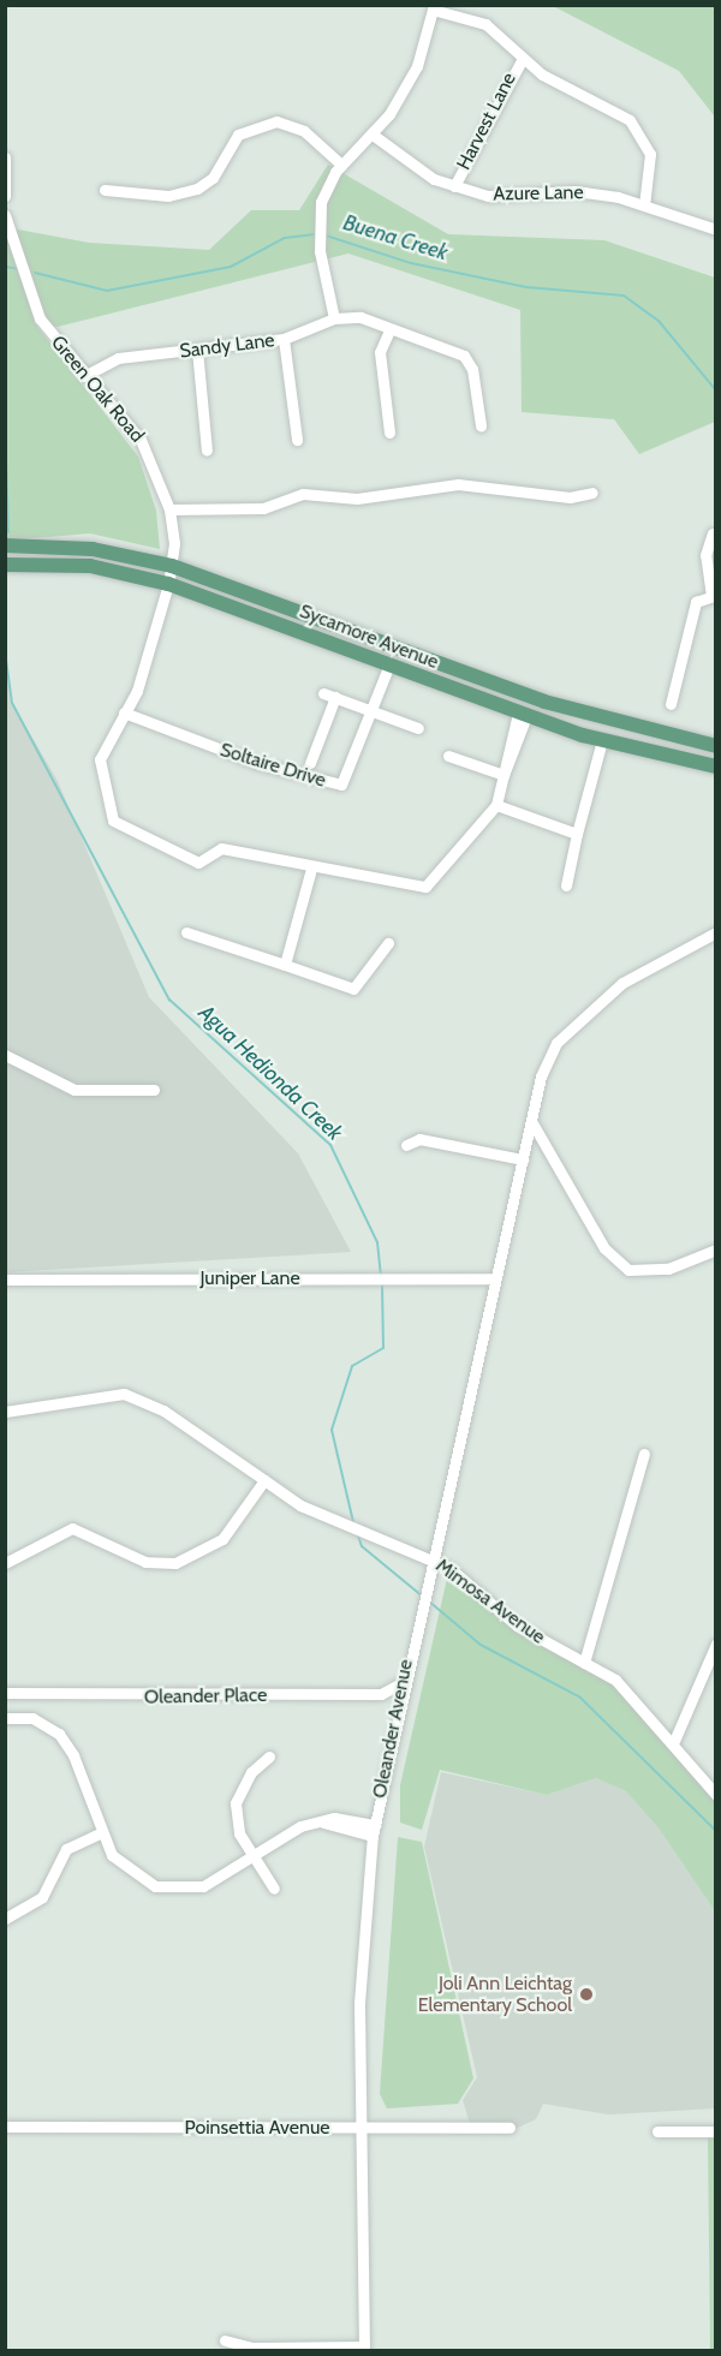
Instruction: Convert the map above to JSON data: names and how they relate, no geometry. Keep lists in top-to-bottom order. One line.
{"streets":{"main road":["Sycamore Avenue"],"street":["Harvest Lane","Azure Lane","Sandy Lane","Green Oak Road","Soltaire Drive","Juniper Lane","Mimosa Avenue","Oleander Place","Oleander Avenue","Poinsettia Avenue"]},"crossings":[["Harvest Lane","Azure Lane"],["Sandy Lane","Green Oak Road"],["Green Oak Road","Sycamore Avenue"],["Sycamore Avenue","Soltaire Drive"],["Juniper Lane","Oleander Avenue"],["Mimosa Avenue","Oleander Avenue"],["Oleander Place","Oleander Avenue"],["Oleander Avenue","Poinsettia Avenue"]],"water":["Buena Creek","Agua Hedionda Creek"],"places":["Joli Ann Leichtag Elementary School"]}
